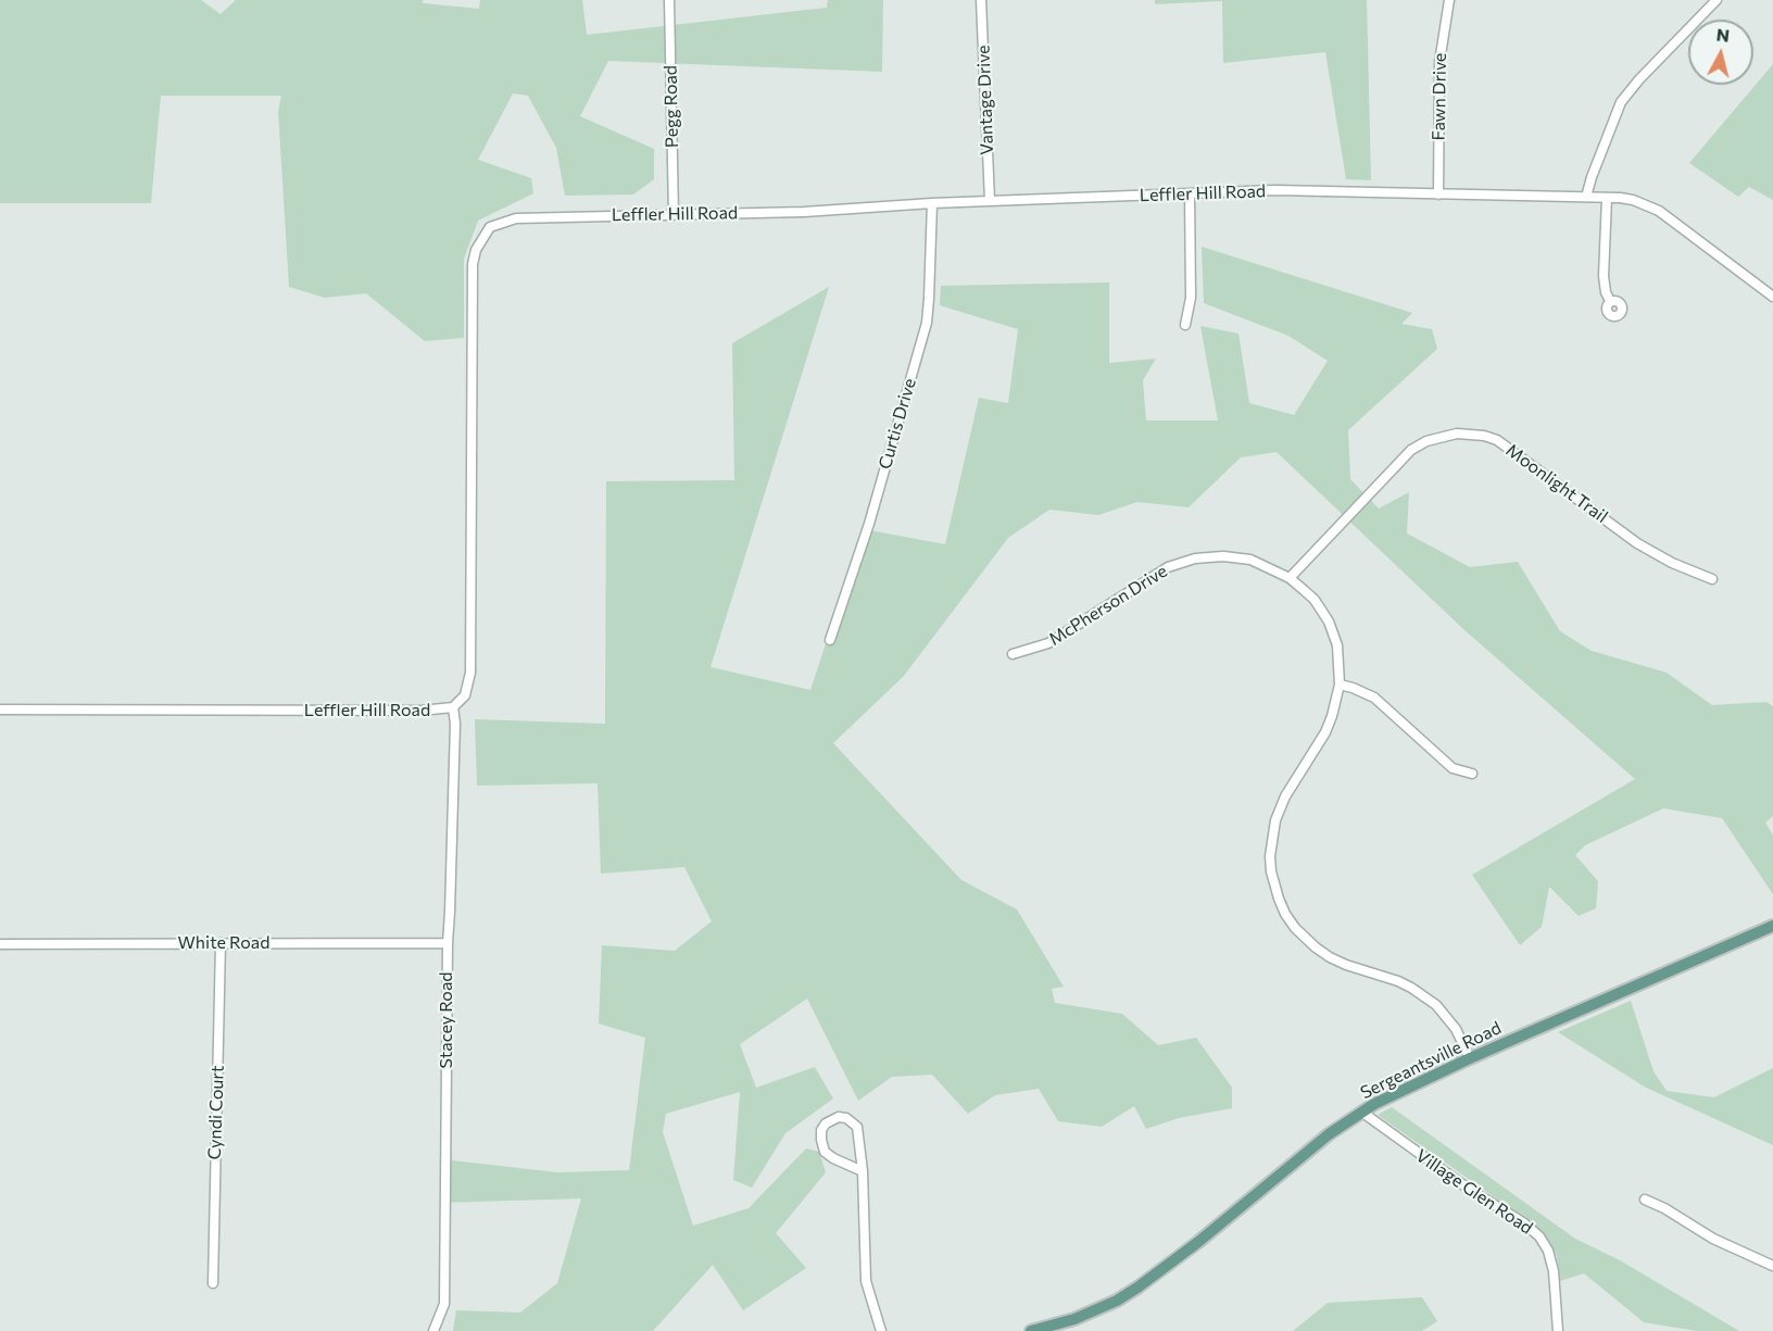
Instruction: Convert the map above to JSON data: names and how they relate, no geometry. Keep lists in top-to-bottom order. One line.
{"streets":{"main road":["Sergeantsville Road"],"street":["Fawn Drive","Vantage Drive","Pegg Road","Leffler Hill Road","Curtis Drive","Moonlight Trail","McPherson Drive","White Road","Stacey Road","Cyndi Court","Village Glen Road"]},"crossings":[["Fawn Drive","Leffler Hill Road"],["Vantage Drive","Leffler Hill Road"],["Pegg Road","Leffler Hill Road"],["Leffler Hill Road","Curtis Drive"],["Leffler Hill Road","Stacey Road"],["Moonlight Trail","McPherson Drive"],["McPherson Drive","Sergeantsville Road"],["White Road","Stacey Road"],["White Road","Cyndi Court"],["Sergeantsville Road","Village Glen Road"]],"north":"top"}
